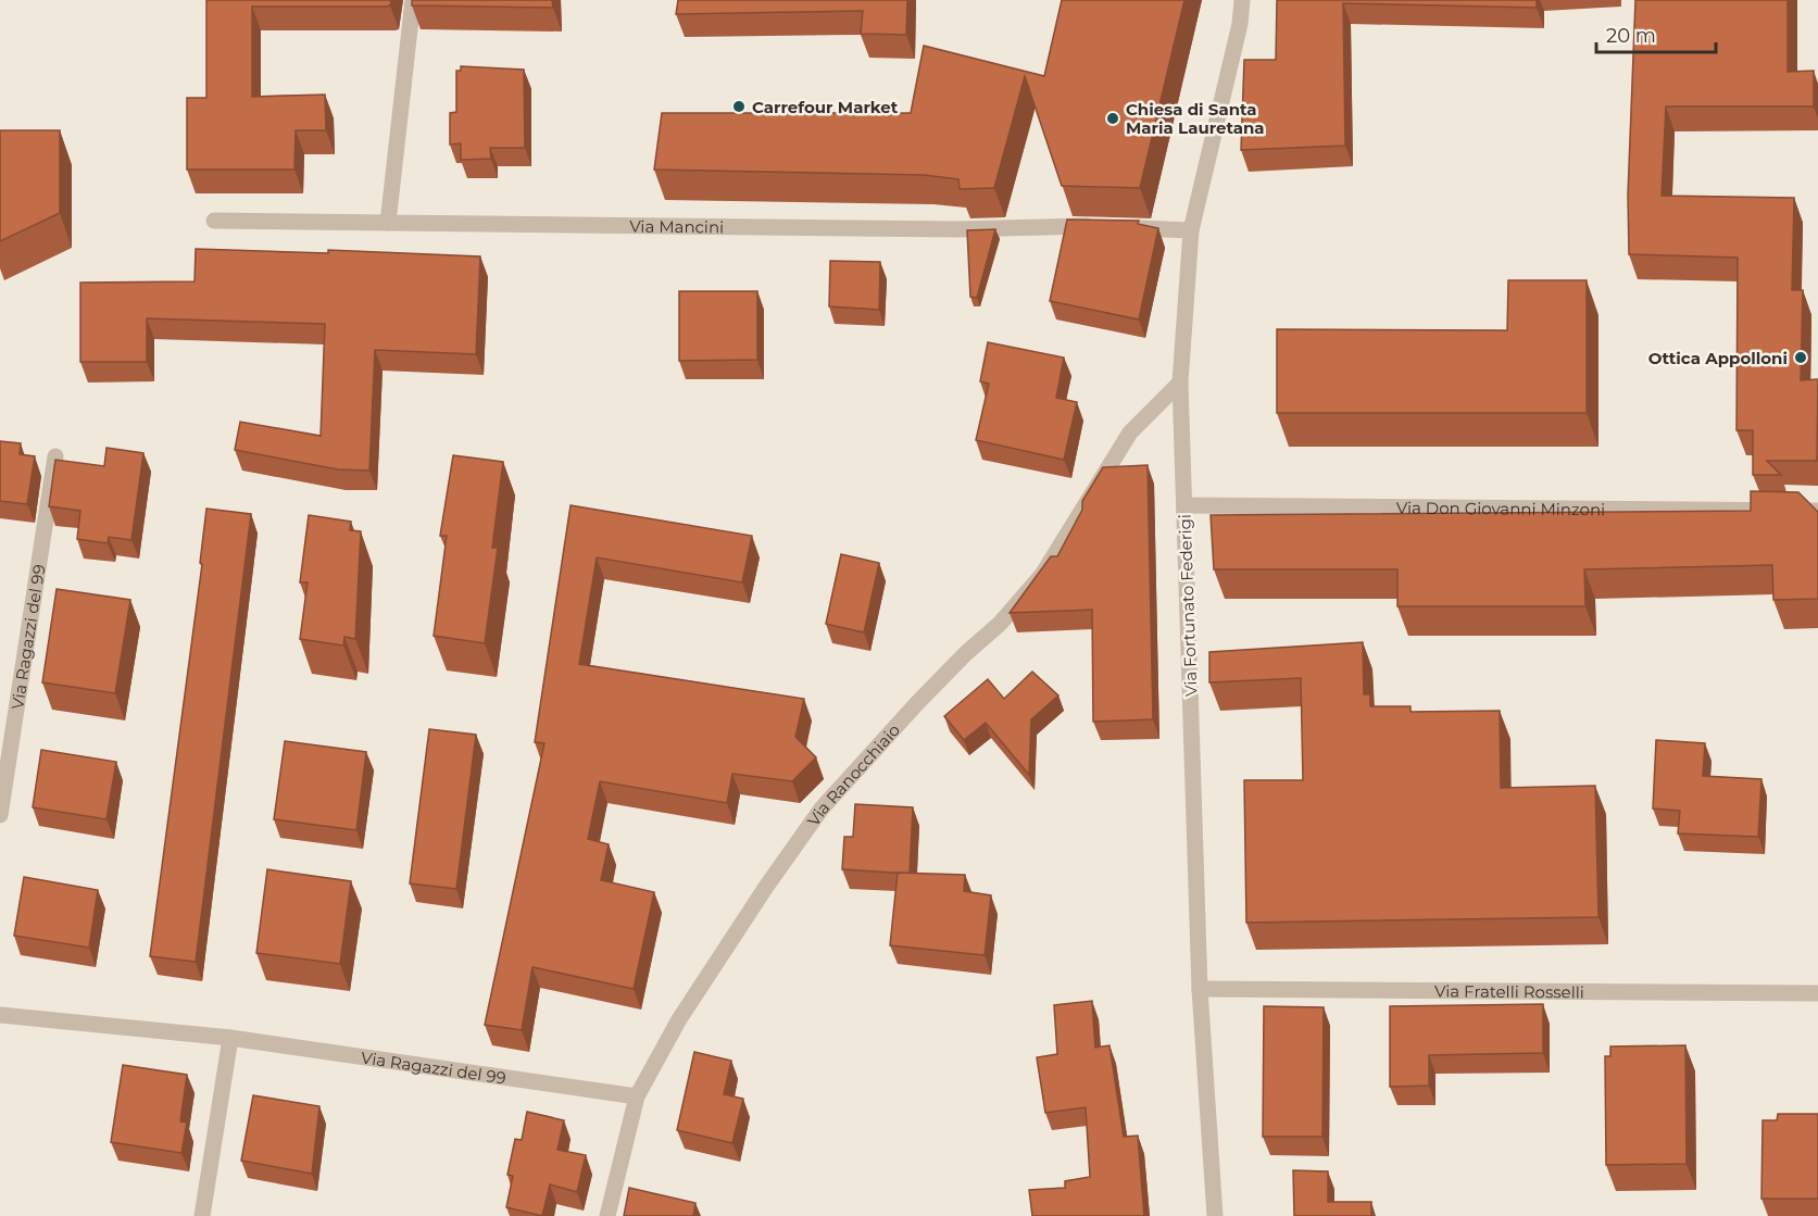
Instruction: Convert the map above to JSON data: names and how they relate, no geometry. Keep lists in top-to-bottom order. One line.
{"streets":{"street":["Via Mancini","Via Don Giovanni Minzoni","Via Fortunato Federigi","Via Ragazzi del 99","Via Ranocchiaio","Via Fratelli Rosselli"]},"crossings":[["Via Mancini","Via Fortunato Federigi"],["Via Don Giovanni Minzoni","Via Fortunato Federigi"],["Via Fortunato Federigi","Via Ranocchiaio"],["Via Fortunato Federigi","Via Fratelli Rosselli"],["Via Ragazzi del 99","Via Ranocchiaio"]],"places":["Carrefour Market","Chiesa di Santa Maria Lauretana","Ottica Appolloni"],"scale_bar":"20 m"}
